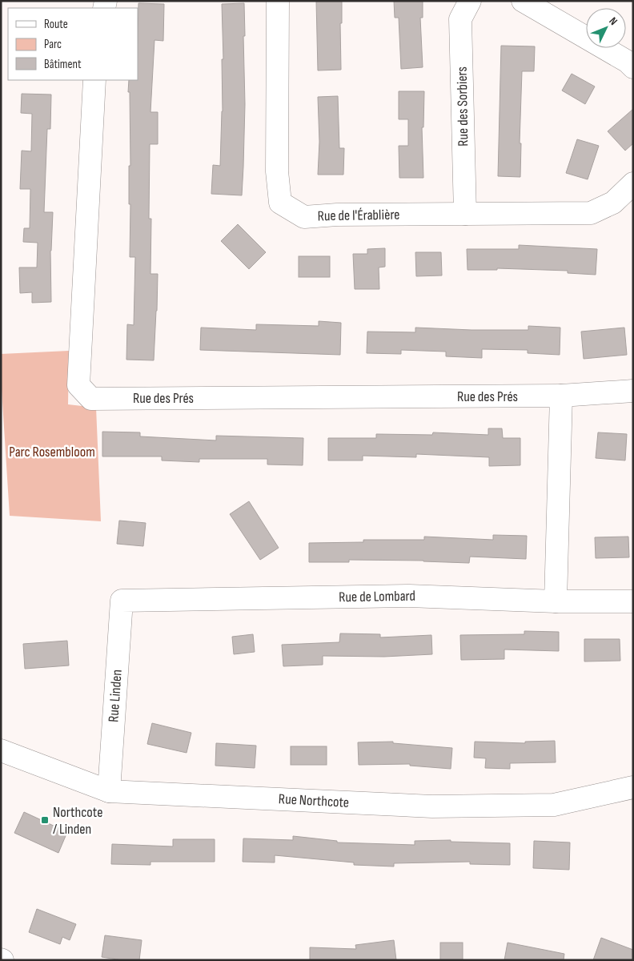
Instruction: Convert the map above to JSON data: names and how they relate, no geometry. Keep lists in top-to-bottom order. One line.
{"streets":{"street":["Rue des Sorbiers","Rue de l'Érablière","Rue des Prés","Rue de Lombard","Rue Linden","Rue Northcote"]},"crossings":[["Rue des Sorbiers","Rue de l'Érablière"],["Rue de Lombard","Rue Linden"],["Rue Linden","Rue Northcote"]],"parks":["Parc Rosembloom"],"places":{"transit":["Northcote / Linden"]},"legend":["Route","Parc","Bâtiment"],"north":"top right"}
